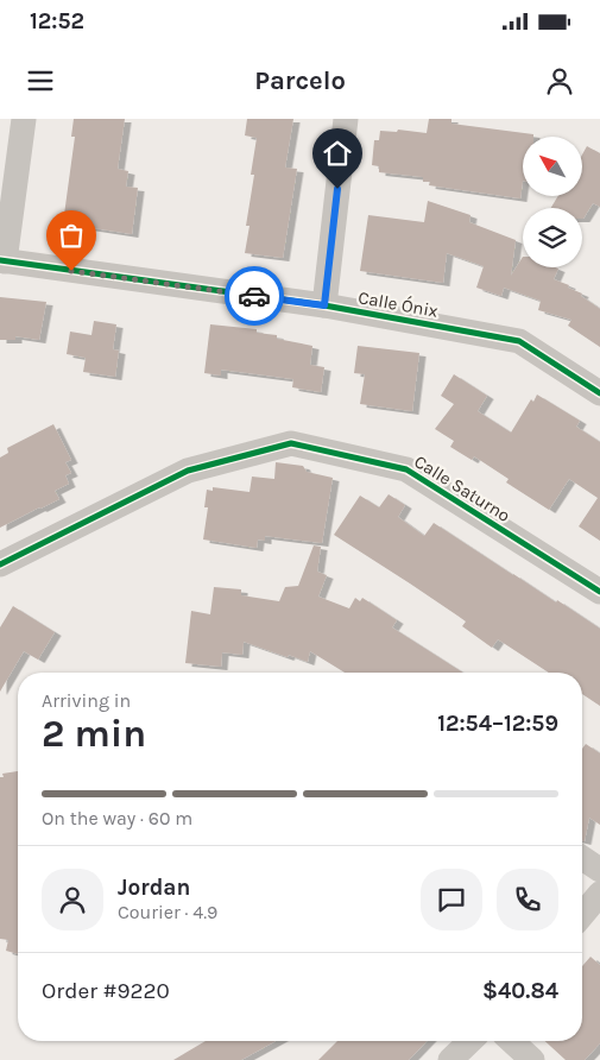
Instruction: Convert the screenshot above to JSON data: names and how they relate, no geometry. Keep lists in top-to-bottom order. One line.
{"streets":{"street":["Calle Ónix","Calle Saturno"]},"north":"top left","page":{"status":"12:52","header":"Parcelo","heading":["2 min","Arriving in","12:54–12:59"],"panel":["Jordan","Courier · 4.9","Order #9220","$40.84"],"bar":"On the way · 60 m"}}
